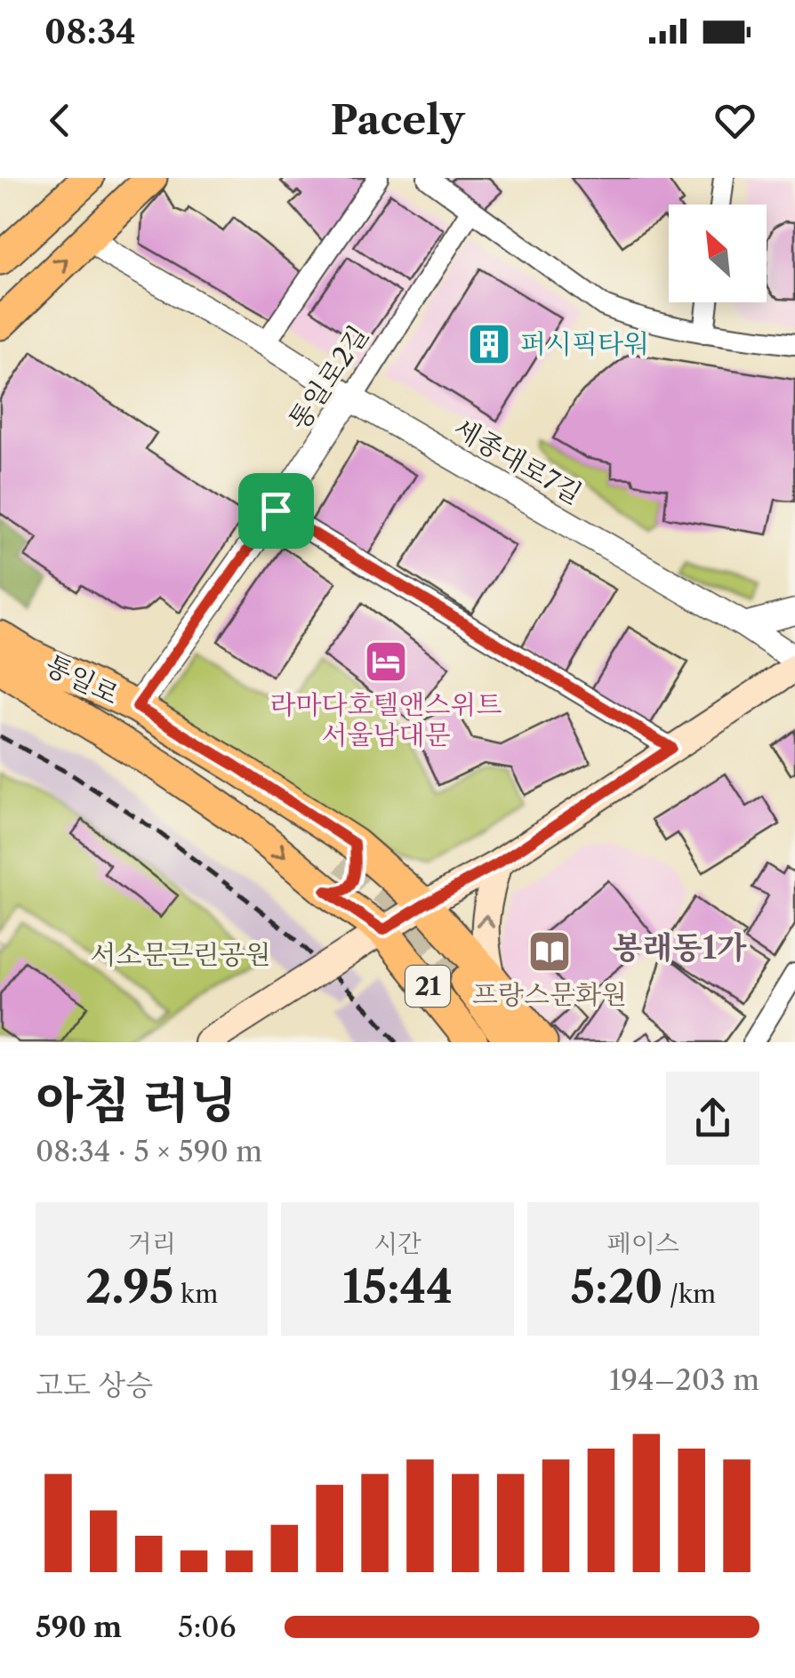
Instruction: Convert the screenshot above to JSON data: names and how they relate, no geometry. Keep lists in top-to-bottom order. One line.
{"streets":{"main road":["통일로","21"],"street":["통일로2길","세종대로7길"]},"crossings":[["통일로2길","세종대로7길"],["통일로2길","통일로"]],"districts":["봉래동1가"],"parks":["서소문근린공원"],"places":{"building":["퍼시픽타워"],"hotel":["라마다호텔앤스위트 서울남대문"],"library":["프랑스문화원"]},"north":"top left","page":{"status":"08:34","header":"Pacely","heading":["아침 러닝","08:34 · 5 × 590 m"],"stats":[["거리","2.95 km"],["시간","15:44"],["페이스","5:20 /km"]],"chart":["고도 상승","194–203 m"],"list":[{"name":"590 m","note":"5:06"}]}}
